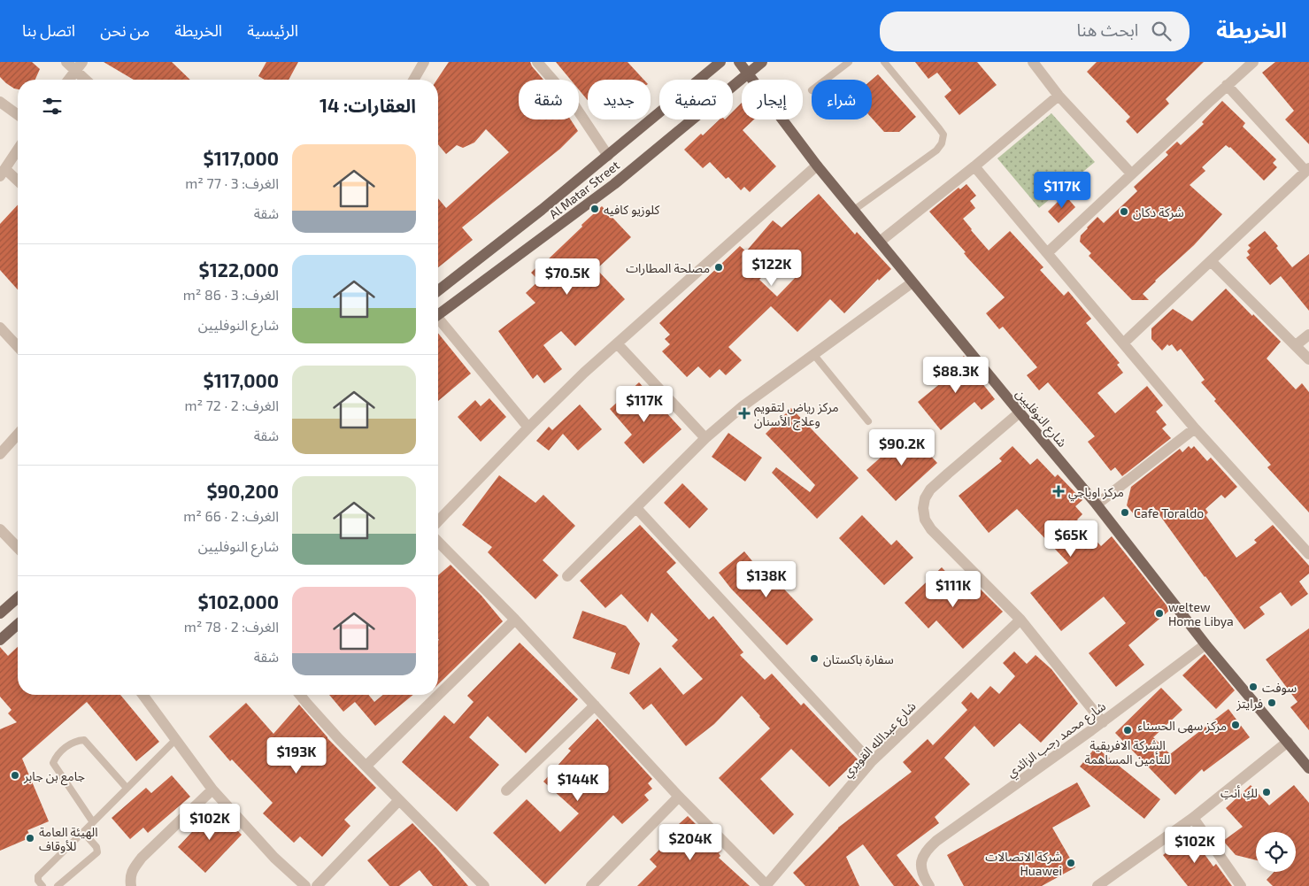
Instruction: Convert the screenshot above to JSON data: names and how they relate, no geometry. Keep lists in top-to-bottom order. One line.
{"streets":{"main road":["Al Matar Street","شارع النوفليين"],"street":["شارع عبدالله القويري","شارع محمد رجب الزائدي"]},"crossings":[["Al Matar Street","شارع النوفليين"],["شارع النوفليين","شارع محمد رجب الزائدي"]],"places":{"other":["كلوزيو كافيه","شركة دكان","مصلحة المطارات","Cafe Toraldo","weltew Home Libya","سفارة باكستان","سوفت","فرايتز","مركز سهى الحسناء","الشركة الافريقية للتأمين المساهمة","جامع بن جابر","لكِ أنتِ","الهيئة العامة للأوقاف","شركة الاتصالات Huawei"],"health":["مركز رياض لتقويم وعلاج الأسنان","مركز اوباجي"]},"page":{"header":"الخريطة","search":"ابحث هنا","nav":["الرئيسية","الخريطة","من نحن","اتصل بنا"],"chip":["شراء","إيجار","تصفية","جديد","شقة"],"heading":"العقارات: 14","list":[{"name":"$117,000","note":"الغرف: 3 · 77 m² · شقة"},{"name":"$122,000","note":"الغرف: 3 · 86 m² · شارع النوفليين"},{"name":"$117,000","note":"الغرف: 2 · 72 m² · شقة"},{"name":"$90,200","note":"الغرف: 2 · 66 m² · شارع النوفليين"},{"name":"$102,000","note":"الغرف: 2 · 78 m² · شقة"}],"price":["$117K","$122K","$70.5K","$88.3K","$117K","$90.2K","$65K","$138K","$111K","$193K","$144K","$102K","$204K","$102K"]}}
